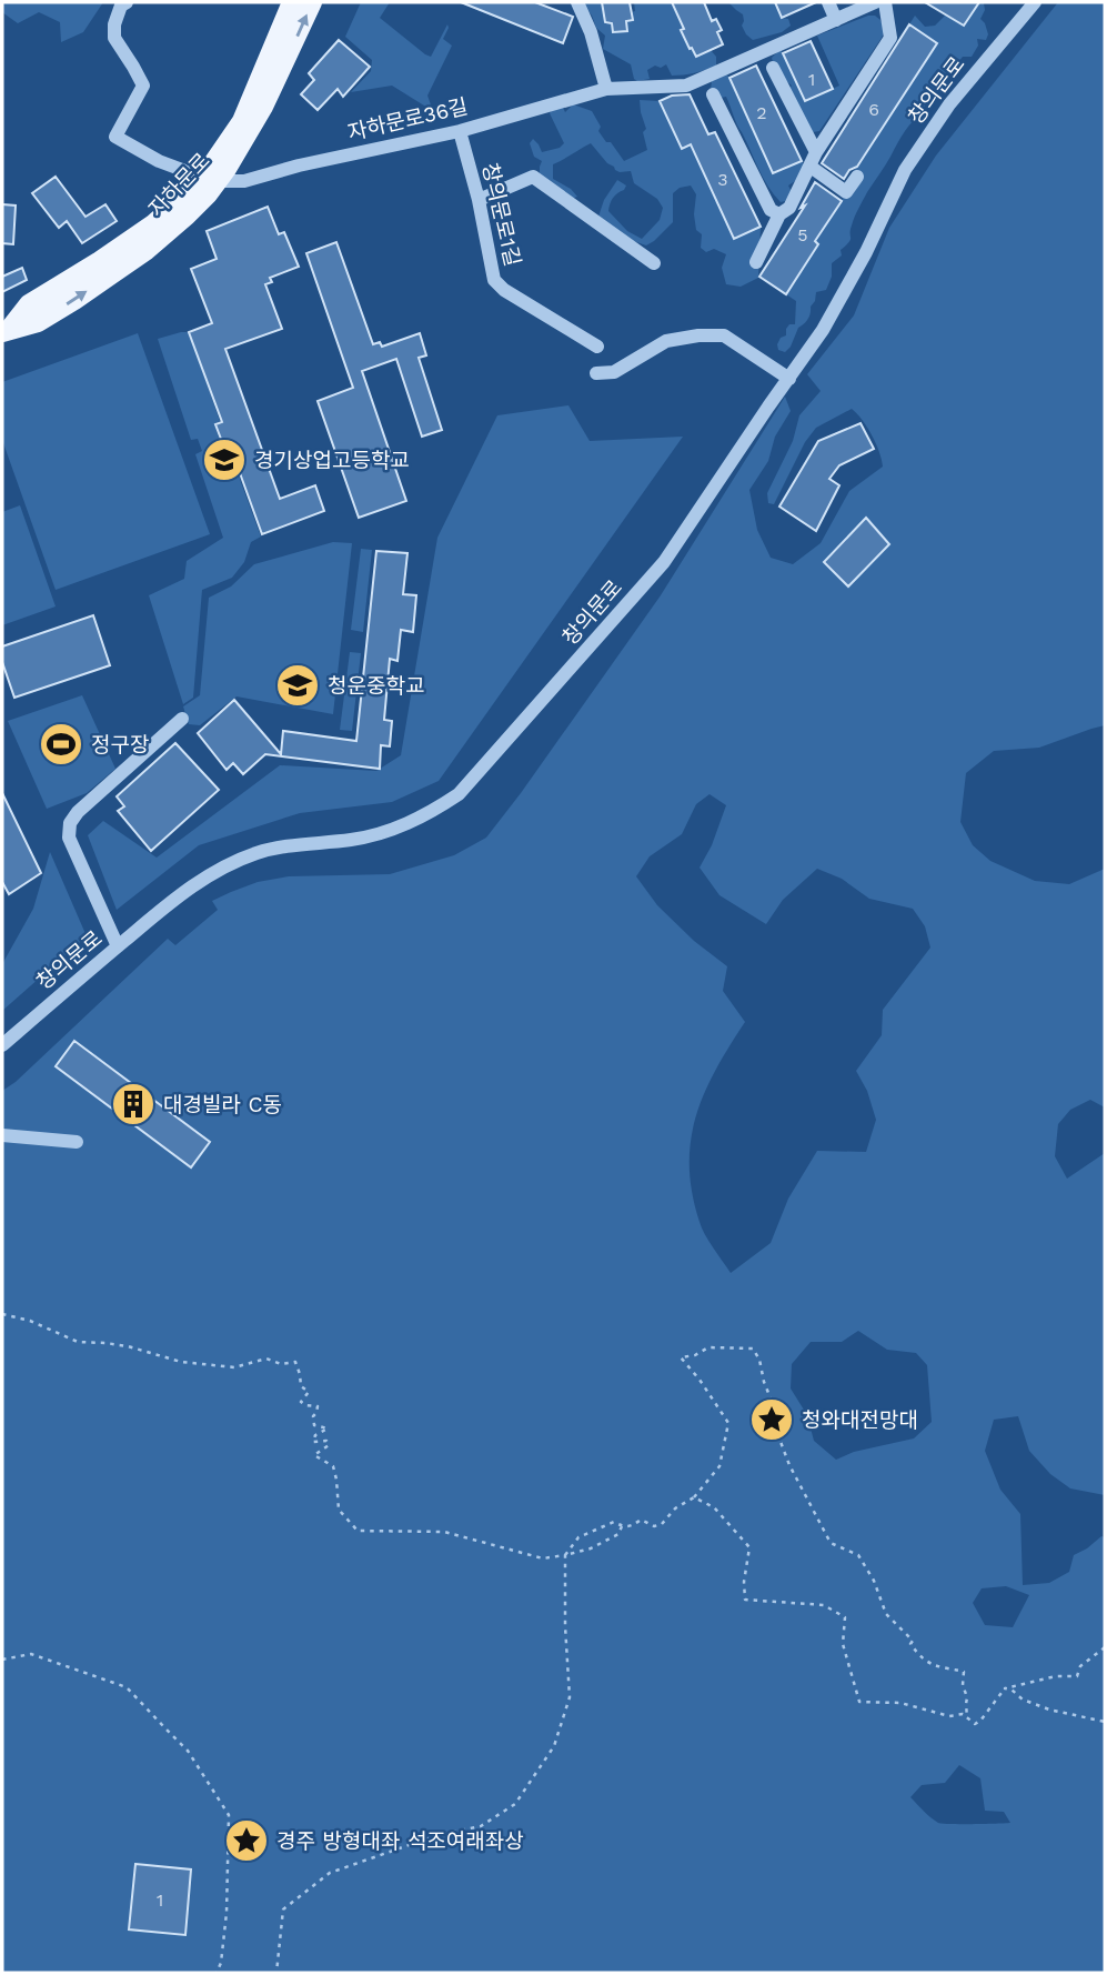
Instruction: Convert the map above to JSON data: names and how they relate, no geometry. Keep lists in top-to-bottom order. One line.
{"streets":{"main road":["자하문로"],"street":["창의문로","자하문로36길","창의문로1길"]},"crossings":[["자하문로36길","자하문로"],["자하문로36길","창의문로1길"]],"places":{"school or university":["경기상업고등학교","청운중학교"],"sports":["정구장"],"building":["대경빌라 C동"],"place":["청와대전망대","경주 방형대좌 석조여래좌상"]},"house_numbers":["1","6","2","3","5","1"]}
